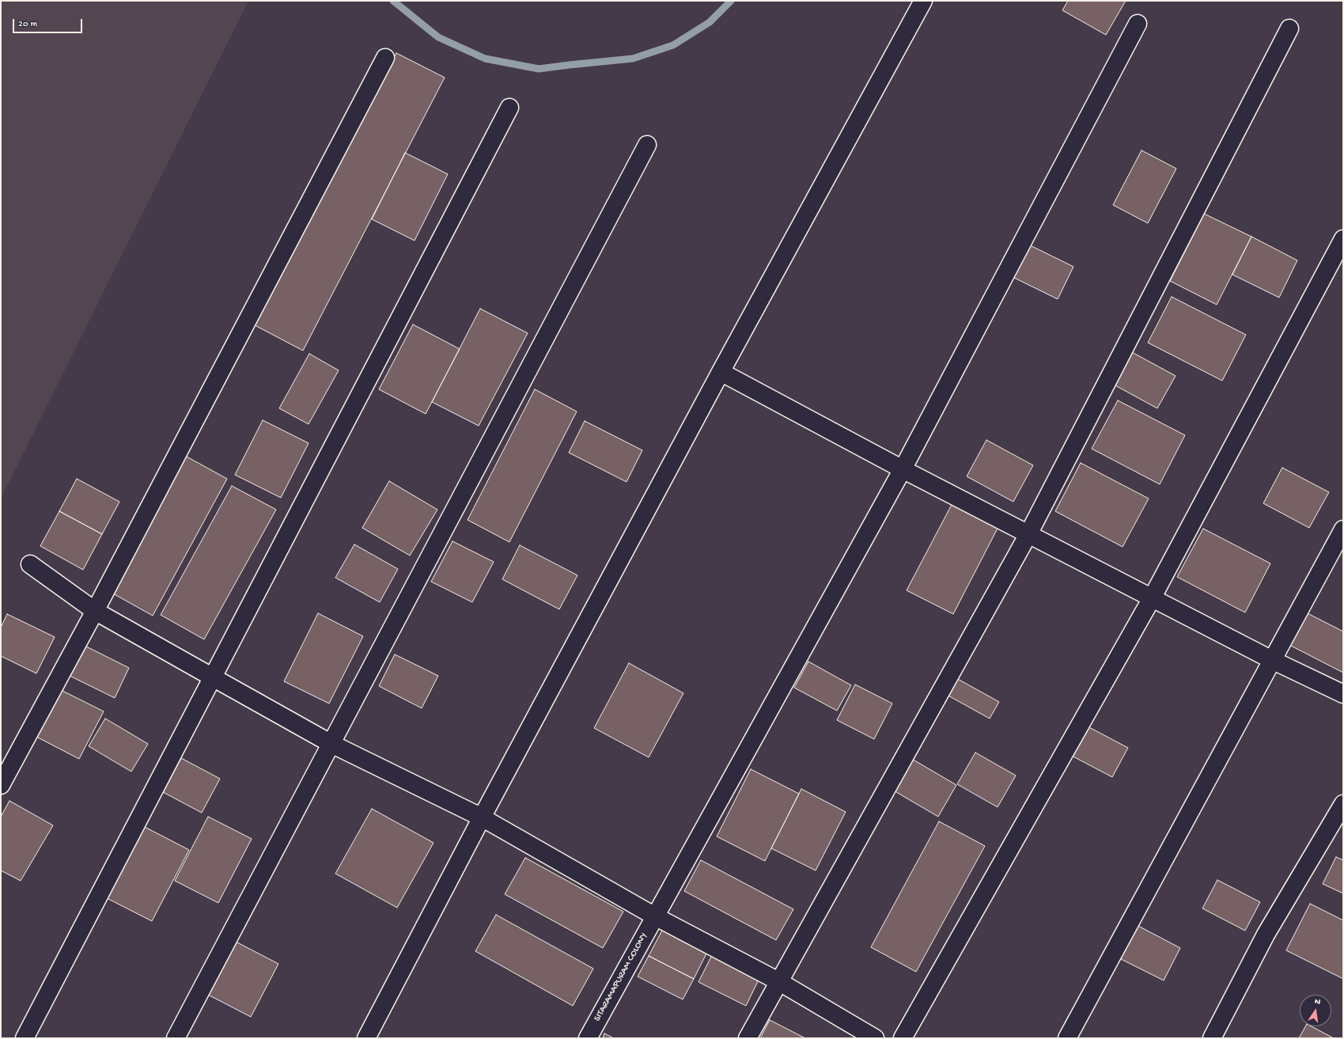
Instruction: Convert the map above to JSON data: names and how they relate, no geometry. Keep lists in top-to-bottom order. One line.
{"streets":{"street":["SITARAMAPURAM COLONY"]},"scale_bar":"20 m","north":"top"}
